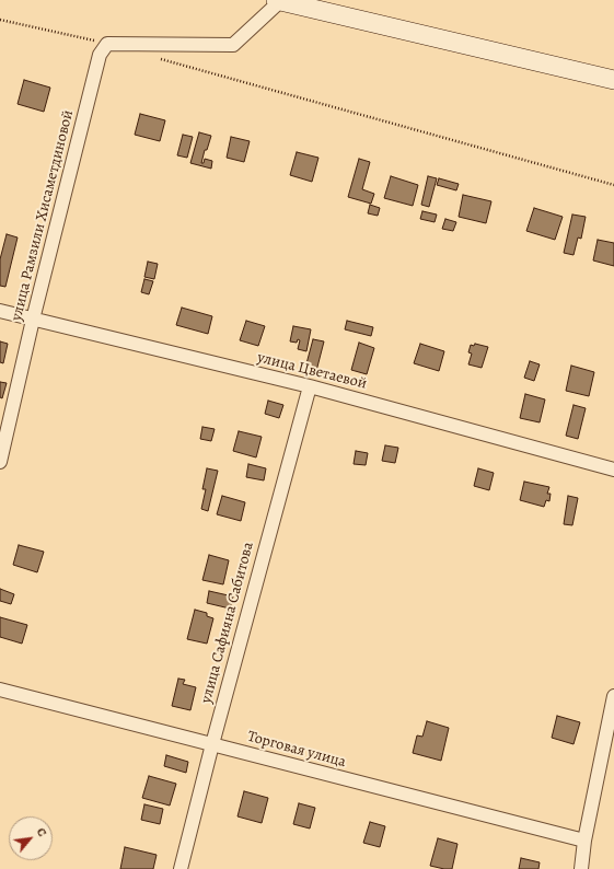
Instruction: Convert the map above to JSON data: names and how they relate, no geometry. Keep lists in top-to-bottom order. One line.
{"streets":{"street":["улица Рамзили Хисаметдиновой","улица Цветаевой","улица Сафияна Сабитова","Торговая улица"]},"crossings":[["улица Рамзили Хисаметдиновой","улица Цветаевой"],["улица Цветаевой","улица Сафияна Сабитова"],["улица Сафияна Сабитова","Торговая улица"]],"north":"top right"}
